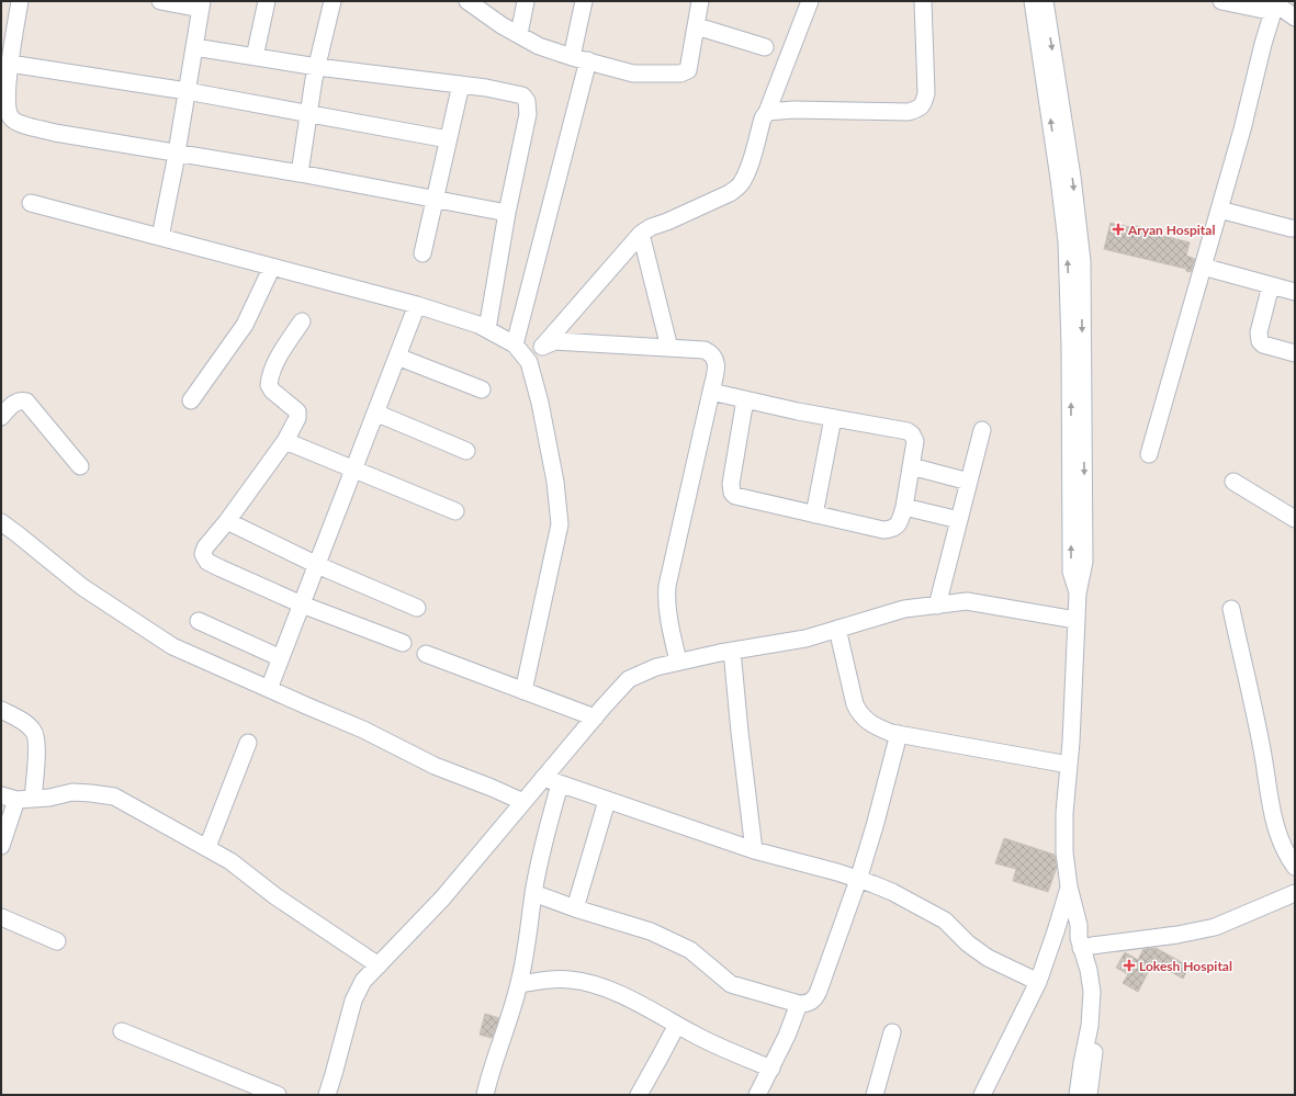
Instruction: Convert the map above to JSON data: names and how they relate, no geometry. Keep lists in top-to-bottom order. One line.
{"places":{"health":["Aryan Hospital","Lokesh Hospital"]}}
